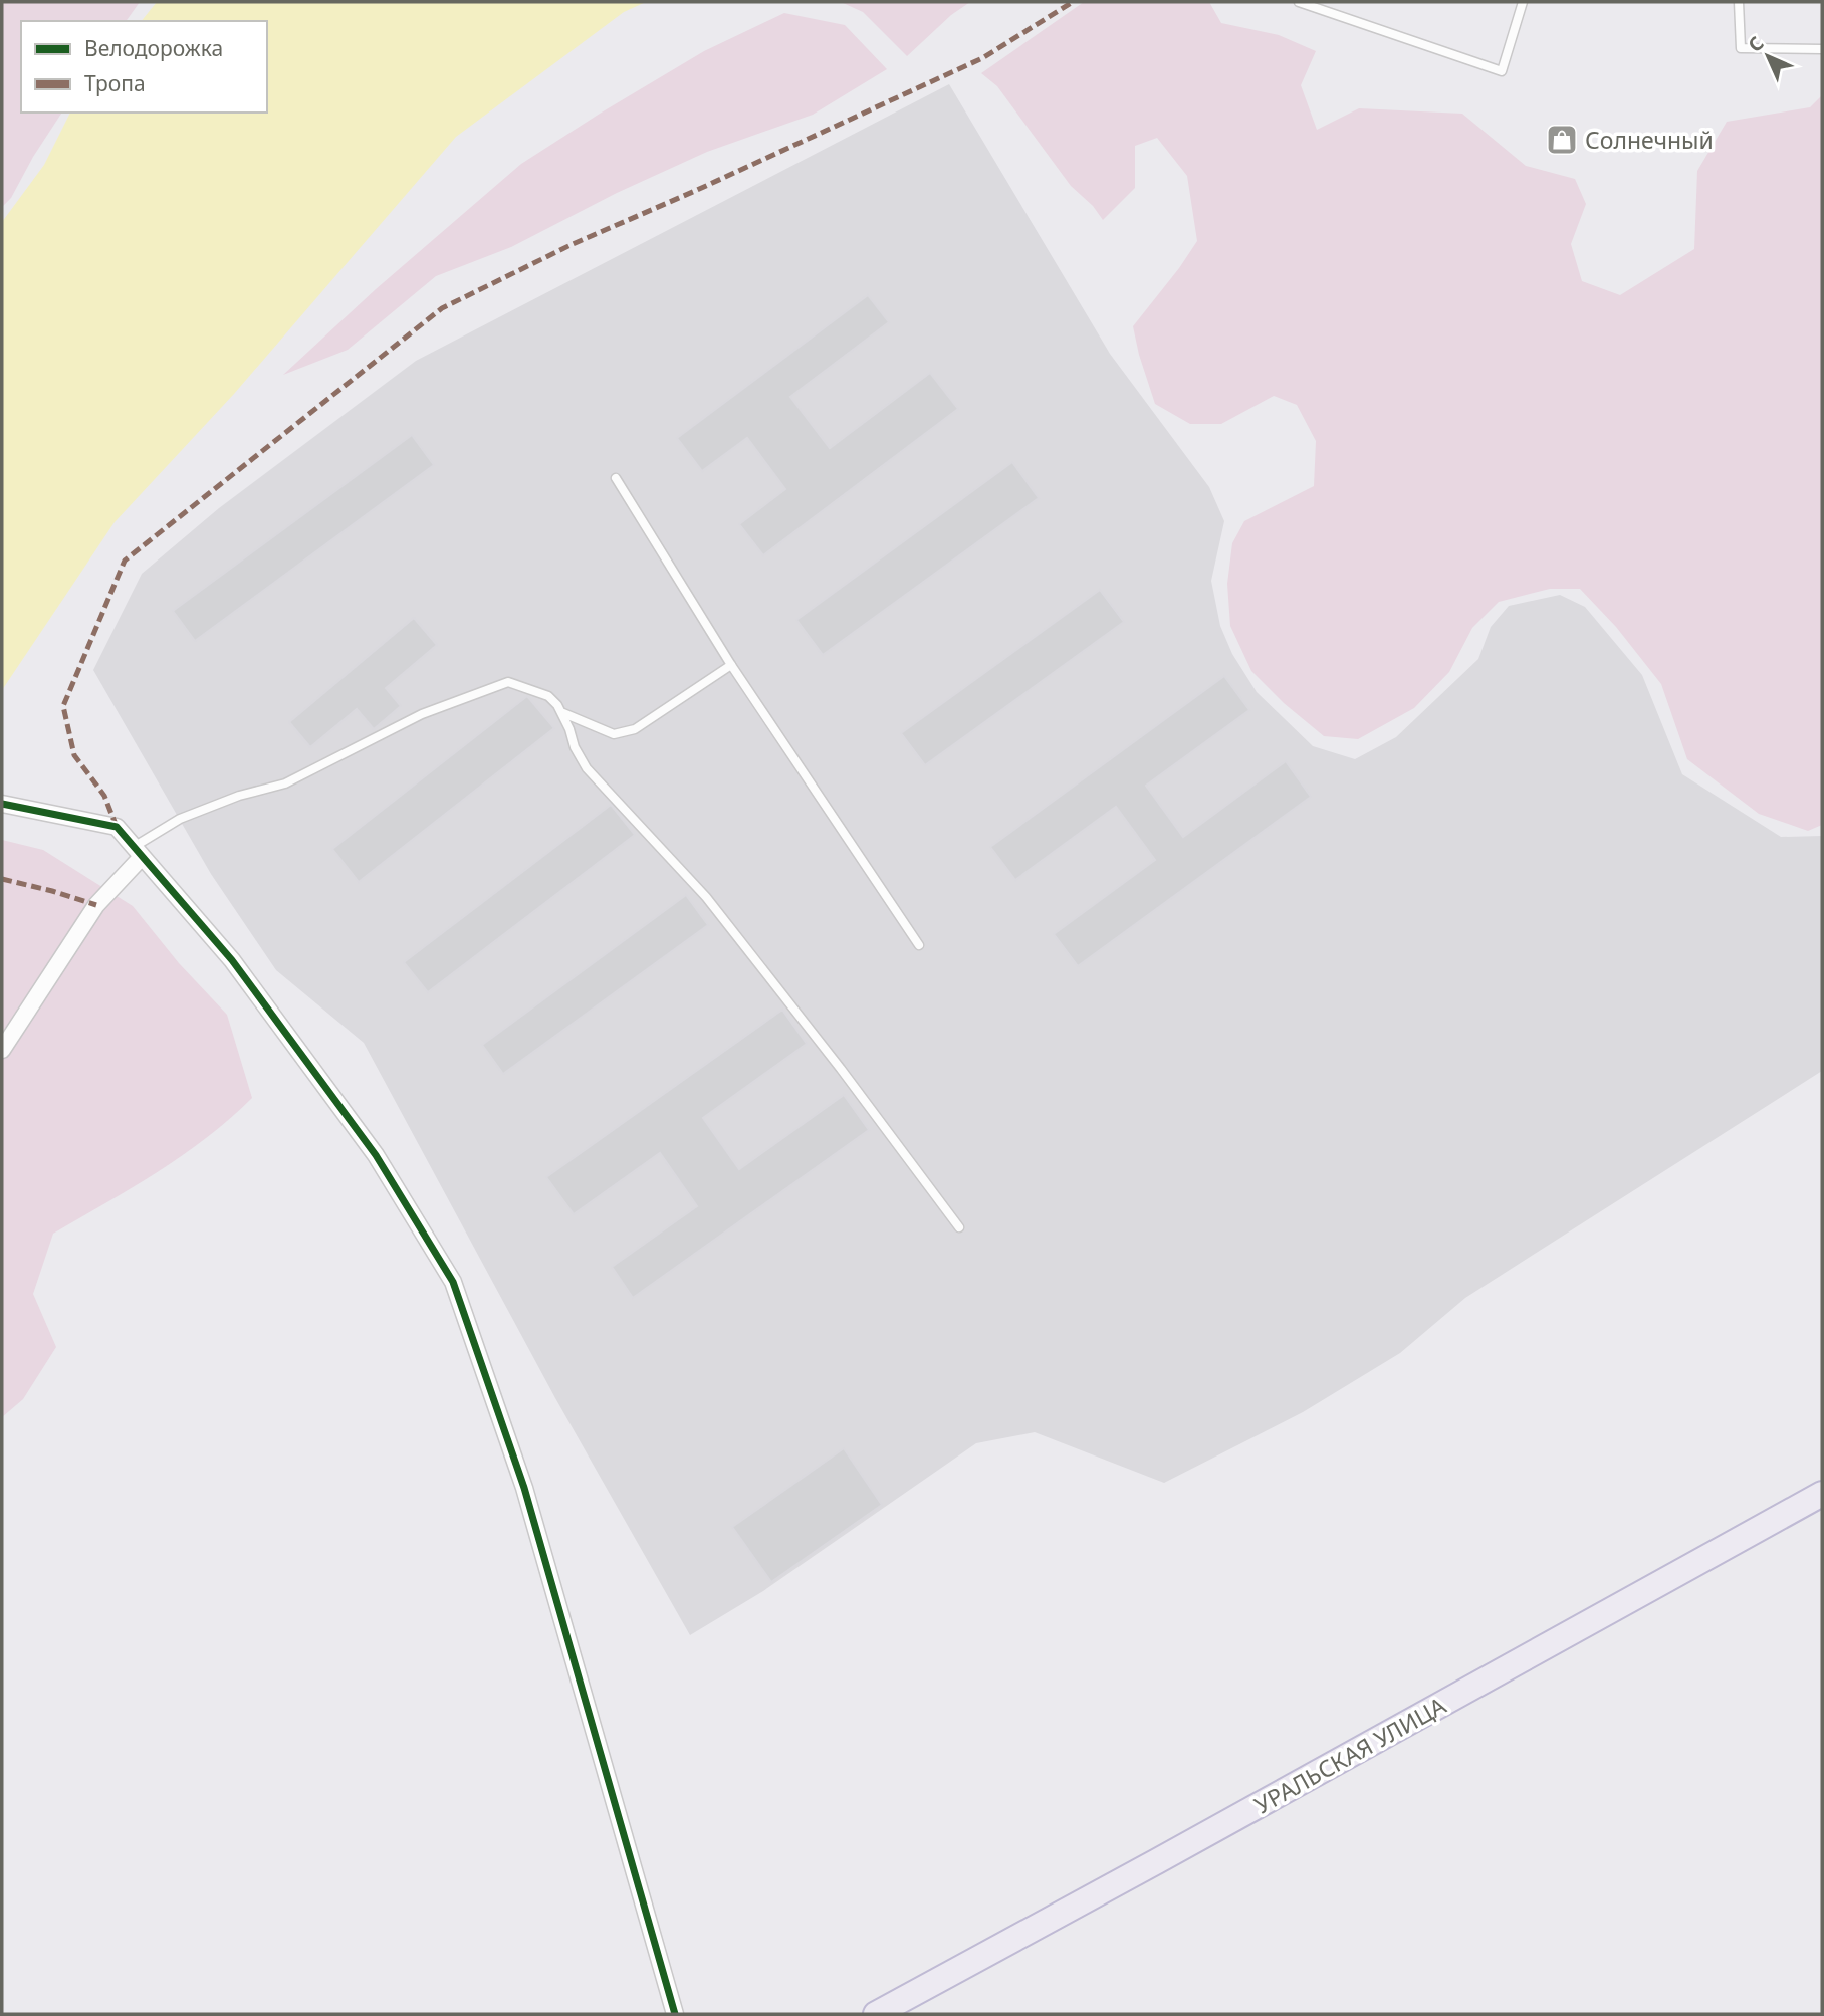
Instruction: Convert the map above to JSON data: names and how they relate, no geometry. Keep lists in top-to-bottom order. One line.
{"streets":{"main road":["УРАЛЬСКАЯ УЛИЦА"]},"places":{"shop":["Солнечный"]},"legend":["Велодорожка","Тропа"],"north":"top left"}
